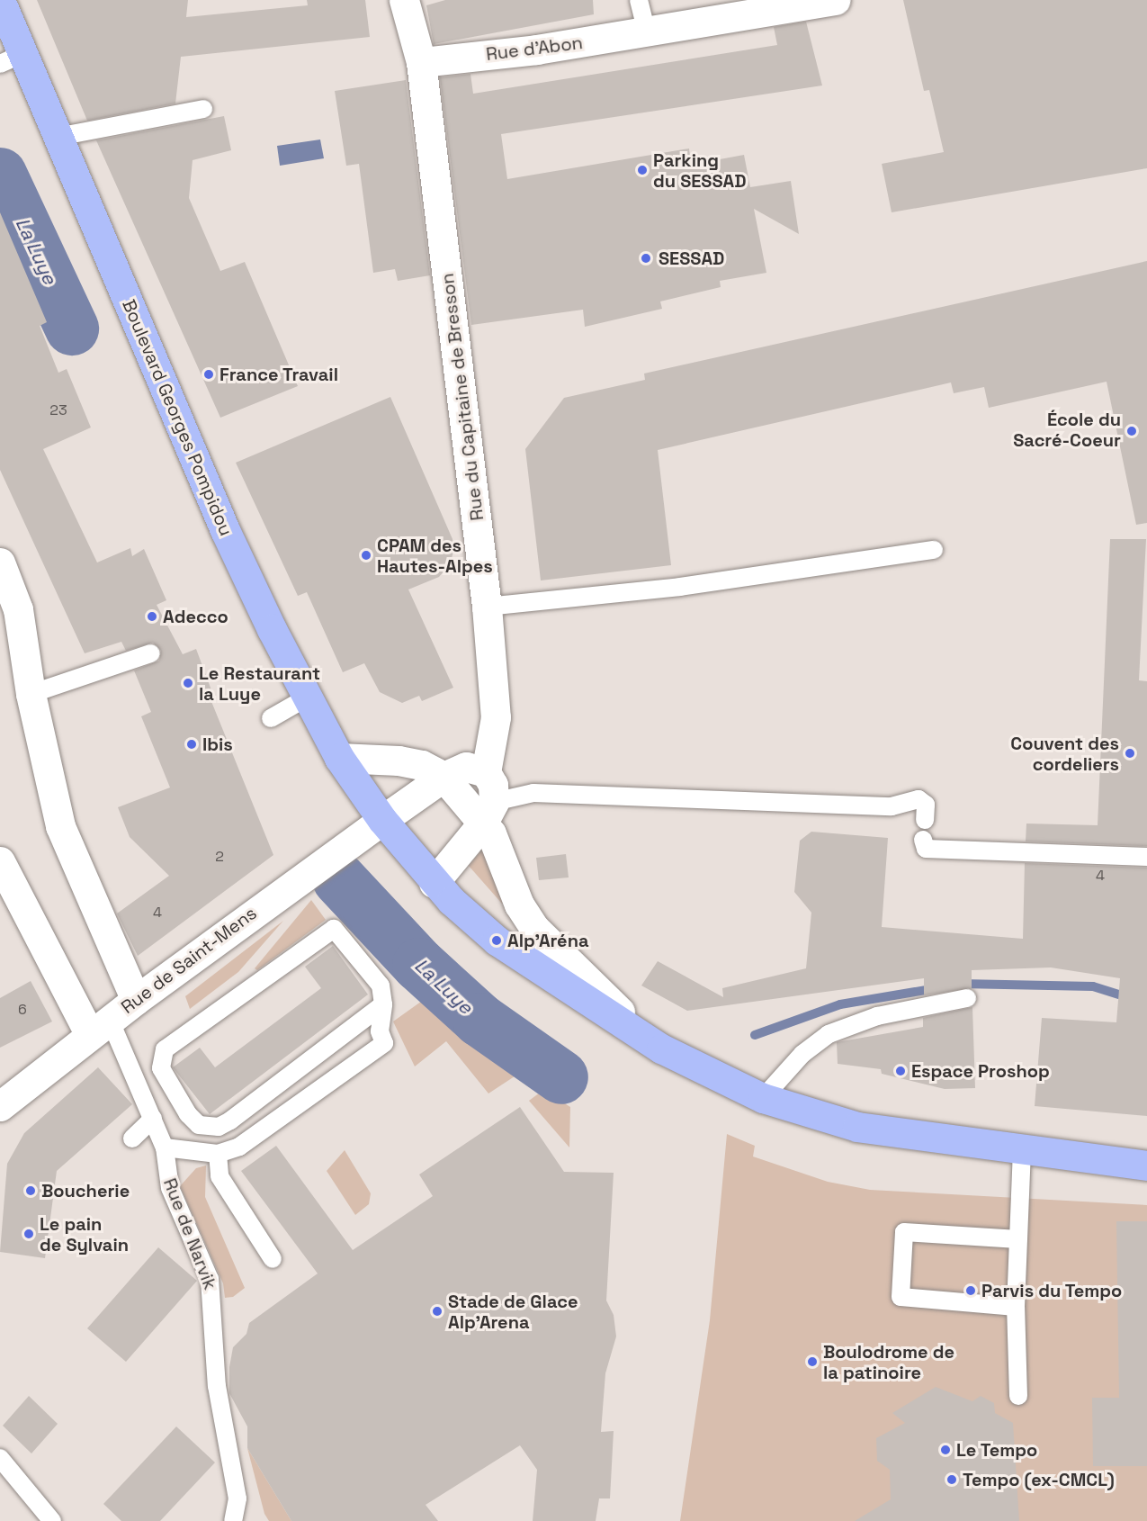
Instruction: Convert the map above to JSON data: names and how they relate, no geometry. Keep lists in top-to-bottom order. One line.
{"streets":{"main road":["Boulevard Georges Pompidou"],"street":["Rue d'Abon","Rue du Capitaine de Bresson","Rue de Saint-Mens"],"lane":["Rue de Narvik"]},"crossings":[["Rue d'Abon","Rue du Capitaine de Bresson"],["Boulevard Georges Pompidou","Rue de Saint-Mens"],["Rue de Saint-Mens","Rue de Narvik"]],"water":["La Luye"],"places":["Parking du SESSAD","SESSAD","France Travail","École du Sacré-Coeur","CPAM des Hautes-Alpes","Adecco","Le Restaurant la Luye","Ibis","Couvent des cordeliers","Alp'Aréna","Espace Proshop","Boucherie","Le pain de Sylvain","Parvis du Tempo","Stade de Glace Alp'Arena","Boulodrome de la patinoire","Le Tempo","Tempo (ex-CMCL)"],"house_numbers":["23","2","4","4","6"]}
